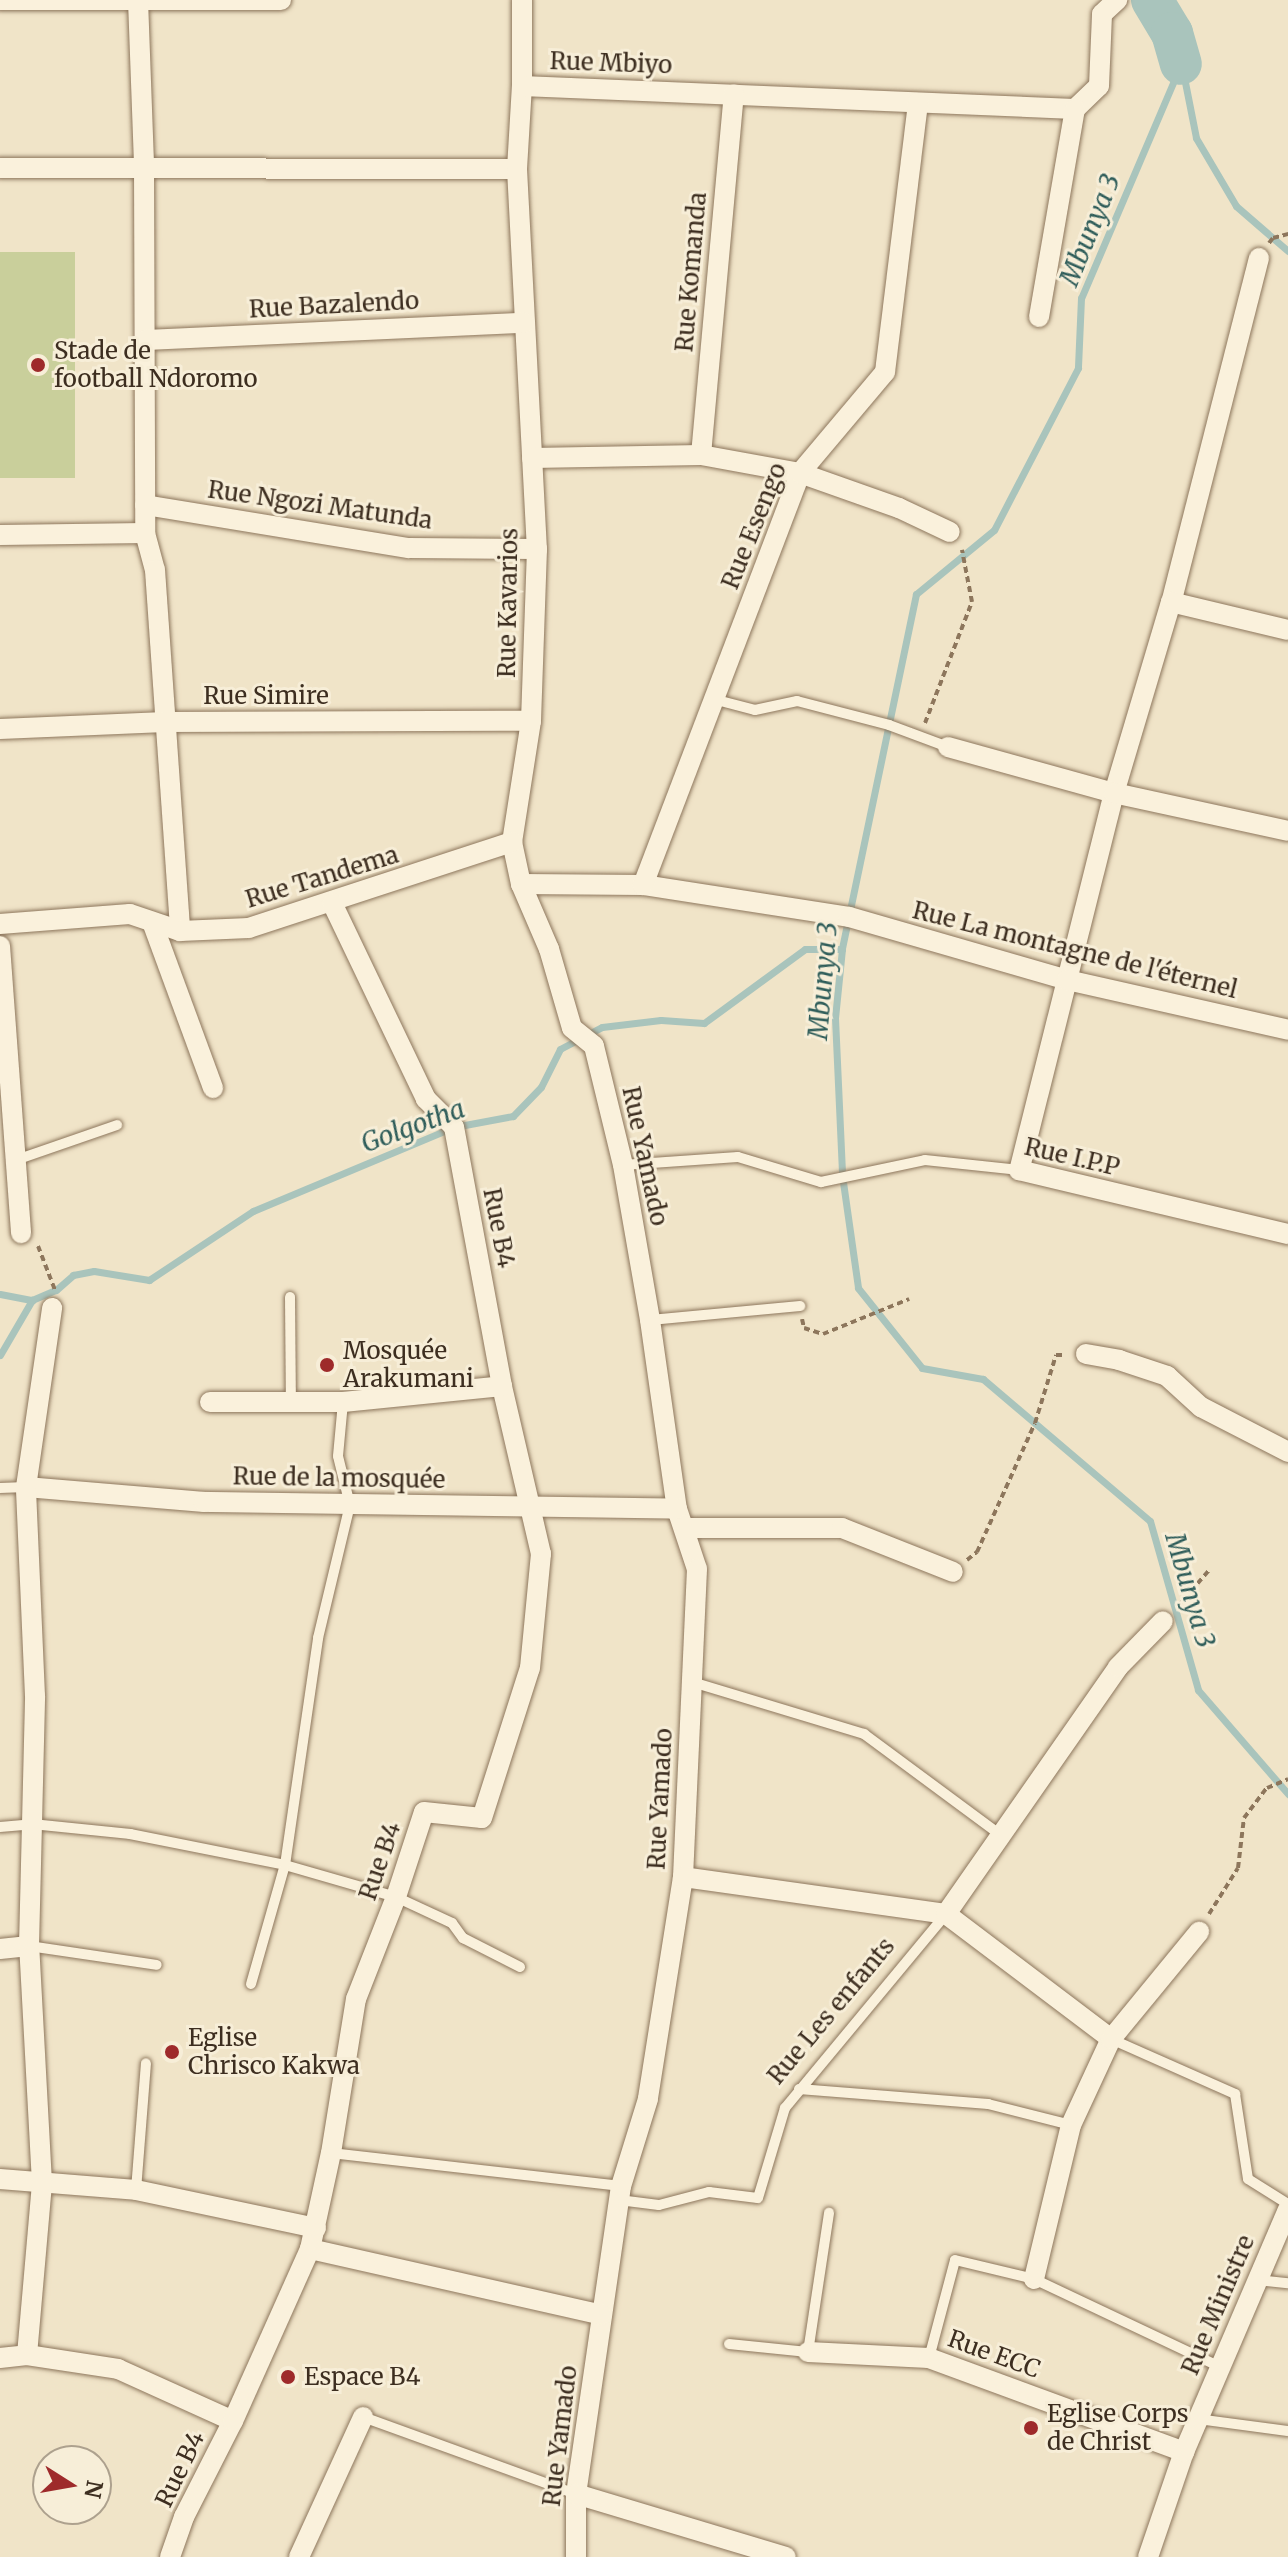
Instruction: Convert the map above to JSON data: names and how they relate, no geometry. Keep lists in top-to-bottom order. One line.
{"streets":{"street":["Rue Mbiyo","Rue Komanda","Rue Bazalendo","Rue Ngozi Matunda","Rue Esengo","Rue Kavarios","Rue Simire","Rue Tandema","Rue La montagne de l'éternel","Rue Yamado","Rue I.P.P","Rue B4","Rue de la mosquée","Rue Les enfants","Rue Ministre","Rue ECC"]},"crossings":[["Rue Mbiyo","Rue Komanda"],["Rue Mbiyo","Rue Esengo"],["Rue Mbiyo","Rue Kavarios"],["Rue Bazalendo","Rue Kavarios"],["Rue Ngozi Matunda","Rue Kavarios"],["Rue Esengo","Rue La montagne de l'éternel"],["Rue Kavarios","Rue Simire"],["Rue Kavarios","Rue Tandema"],["Rue Kavarios","Rue Yamado"],["Rue Tandema","Rue B4"],["Rue Yamado","Rue I.P.P"],["Rue Yamado","Rue de la mosquée"],["Rue Yamado","Rue Les enfants"],["Rue B4","Rue de la mosquée"],["Rue Ministre","Rue ECC"]],"water":["Mbunya 3","Golgotha"],"places":["Stade de football Ndoromo","Mosquée Arakumani","Eglise Chrisco Kakwa","Espace B4","Eglise Corps de Christ"],"north":"right"}
